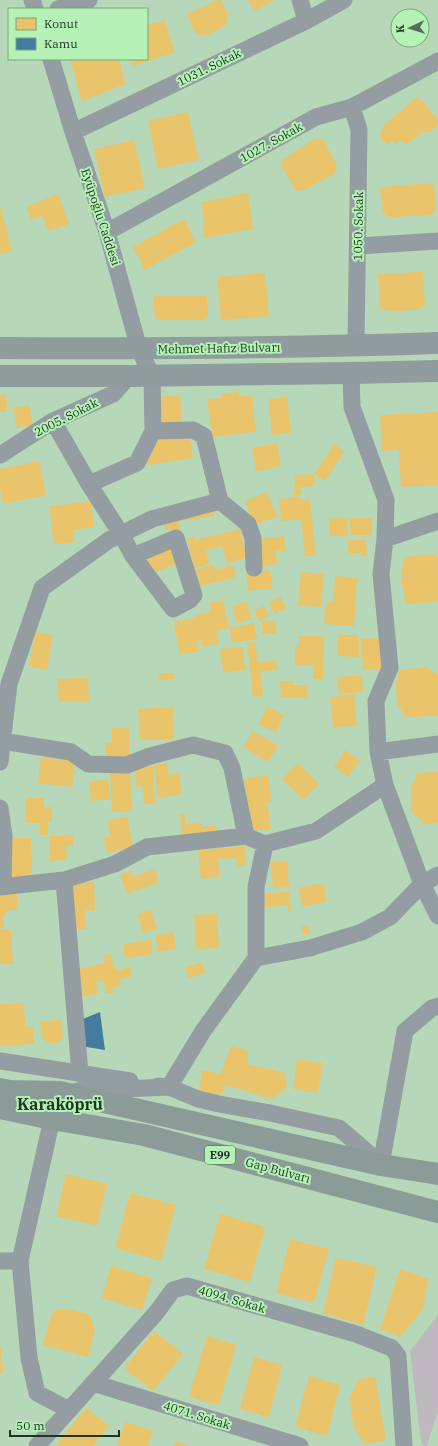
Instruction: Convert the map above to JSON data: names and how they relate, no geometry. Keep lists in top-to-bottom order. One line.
{"streets":{"highway":["E99","Gap Bulvarı"],"main road":["Mehmet Hafız Bulvarı"],"street":["1031. Sokak","1027. Sokak","Eyüpoğlu Caddesi","1050. Sokak","2005. Sokak","4094. Sokak","4071. Sokak"]},"crossings":[["1031. Sokak","Eyüpoğlu Caddesi"],["1027. Sokak","Eyüpoğlu Caddesi"],["1027. Sokak","1050. Sokak"],["Eyüpoğlu Caddesi","Mehmet Hafız Bulvarı"],["1050. Sokak","Mehmet Hafız Bulvarı"],["4094. Sokak","4071. Sokak"]],"districts":["Karaköprü"],"legend":["Konut","Kamu"],"scale_bar":"50 m","north":"left"}
